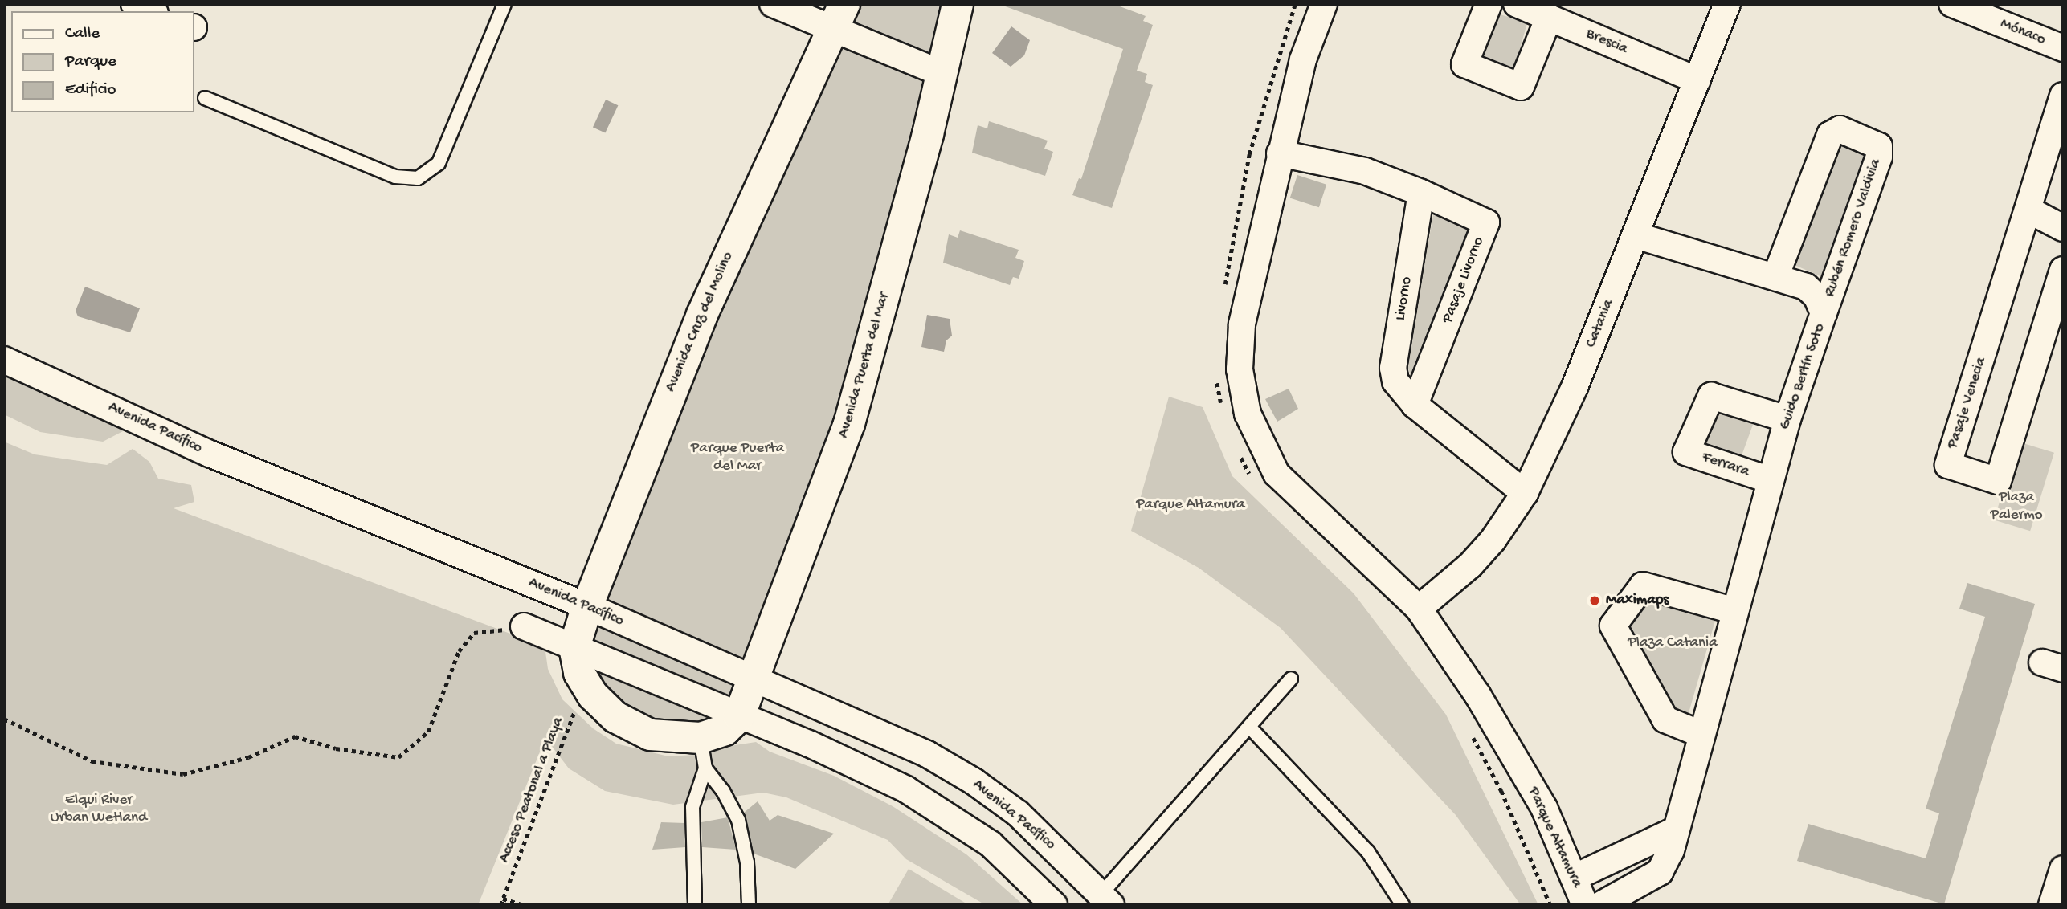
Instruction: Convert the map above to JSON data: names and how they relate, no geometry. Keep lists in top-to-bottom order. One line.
{"streets":{"street":["Mónaco","Brescia","Rubén Romero Valdivia","Pasaje Livorno","Livorno","Avenida Cruz del Molino","Catania","Avenida Puerta del Mar","Guido Bertín Soto","Pasaje Venecia","Avenida Pacífico","Ferrara","Parque Altamura"],"path":["Acceso Peatonal a Playa"]},"crossings":[["Brescia","Catania"],["Rubén Romero Valdivia","Guido Bertín Soto"],["Pasaje Livorno","Livorno"],["Livorno","Catania"],["Avenida Cruz del Molino","Avenida Pacífico"],["Catania","Guido Bertín Soto"],["Catania","Parque Altamura"],["Avenida Puerta del Mar","Avenida Pacífico"],["Guido Bertín Soto","Ferrara"]],"parks":["Parque Puerta del Mar","Plaza Palermo","Parque Altamura","Plaza Catania","Elqui River Urban Wetland"],"places":["Maximaps"],"legend":["Calle","Parque","Edificio"]}
